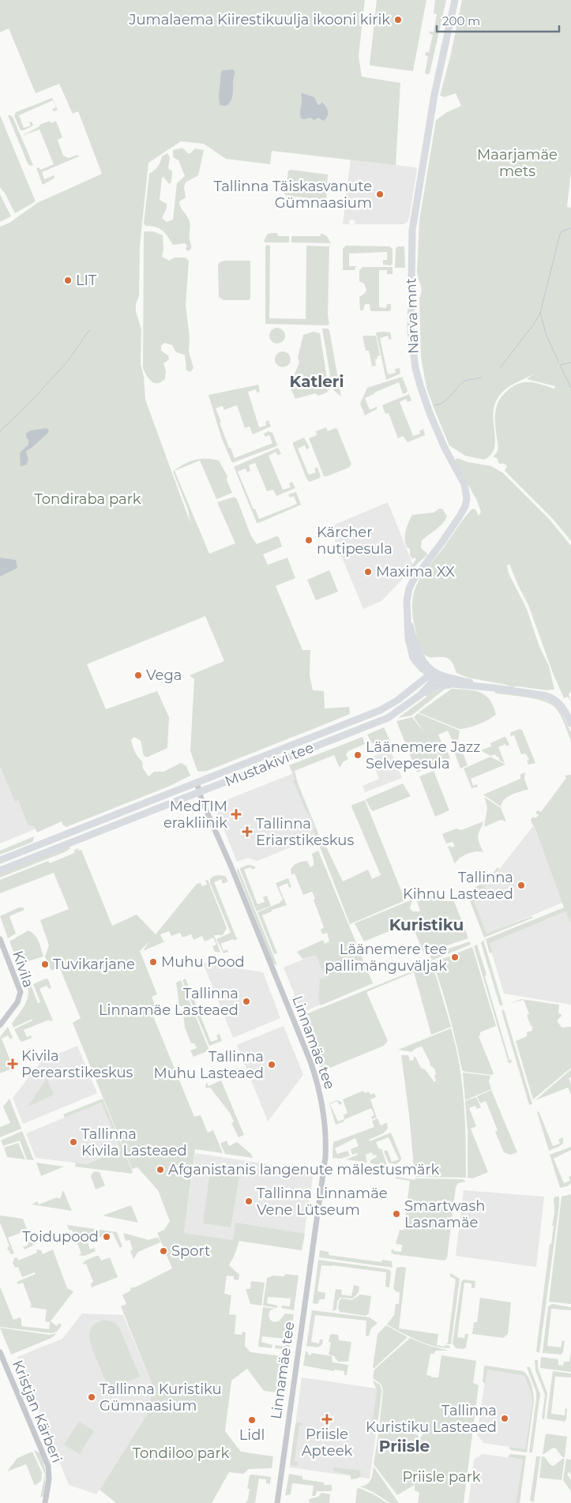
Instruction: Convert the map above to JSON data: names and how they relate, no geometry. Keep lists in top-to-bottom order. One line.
{"streets":{"main road":["Narva mnt","Mustakivi tee"],"street":["Kivila","Linnamäe tee","Kristjan Kärberi"]},"crossings":[["Narva mnt","Mustakivi tee"],["Mustakivi tee","Linnamäe tee"]],"districts":["Katleri","Kuristiku","Priisle"],"parks":["Maarjamäe mets","Tondiraba park","Tondiloo park","Priisle park"],"places":{"other":["Jumalaema Kiirestikuulja ikooni kirik","Tallinna Täiskasvanute Gümnaasium","LIT","Kärcher nutipesula","Maxima XX","Vega","Läänemere Jazz Selvepesula","Tallinna Kihnu Lasteaed","Läänemere tee pallimänguväljak","Muhu Pood","Tuvikarjane","Tallinna Linnamäe Lasteaed","Tallinna Muhu Lasteaed","Tallinna Kivila Lasteaed","Afganistanis langenute mälestusmärk","Tallinna Linnamäe Vene Lütseum","Smartwash Lasnamäe","Toidupood","Sport","Tallinna Kuristiku Gümnaasium","Tallinna Kuristiku Lasteaed","Lidl"],"health":["MedTIM erakliinik","Tallinna Eriarstikeskus","Kivila Perearstikeskus","Priisle Apteek"]},"scale_bar":"200 m"}
